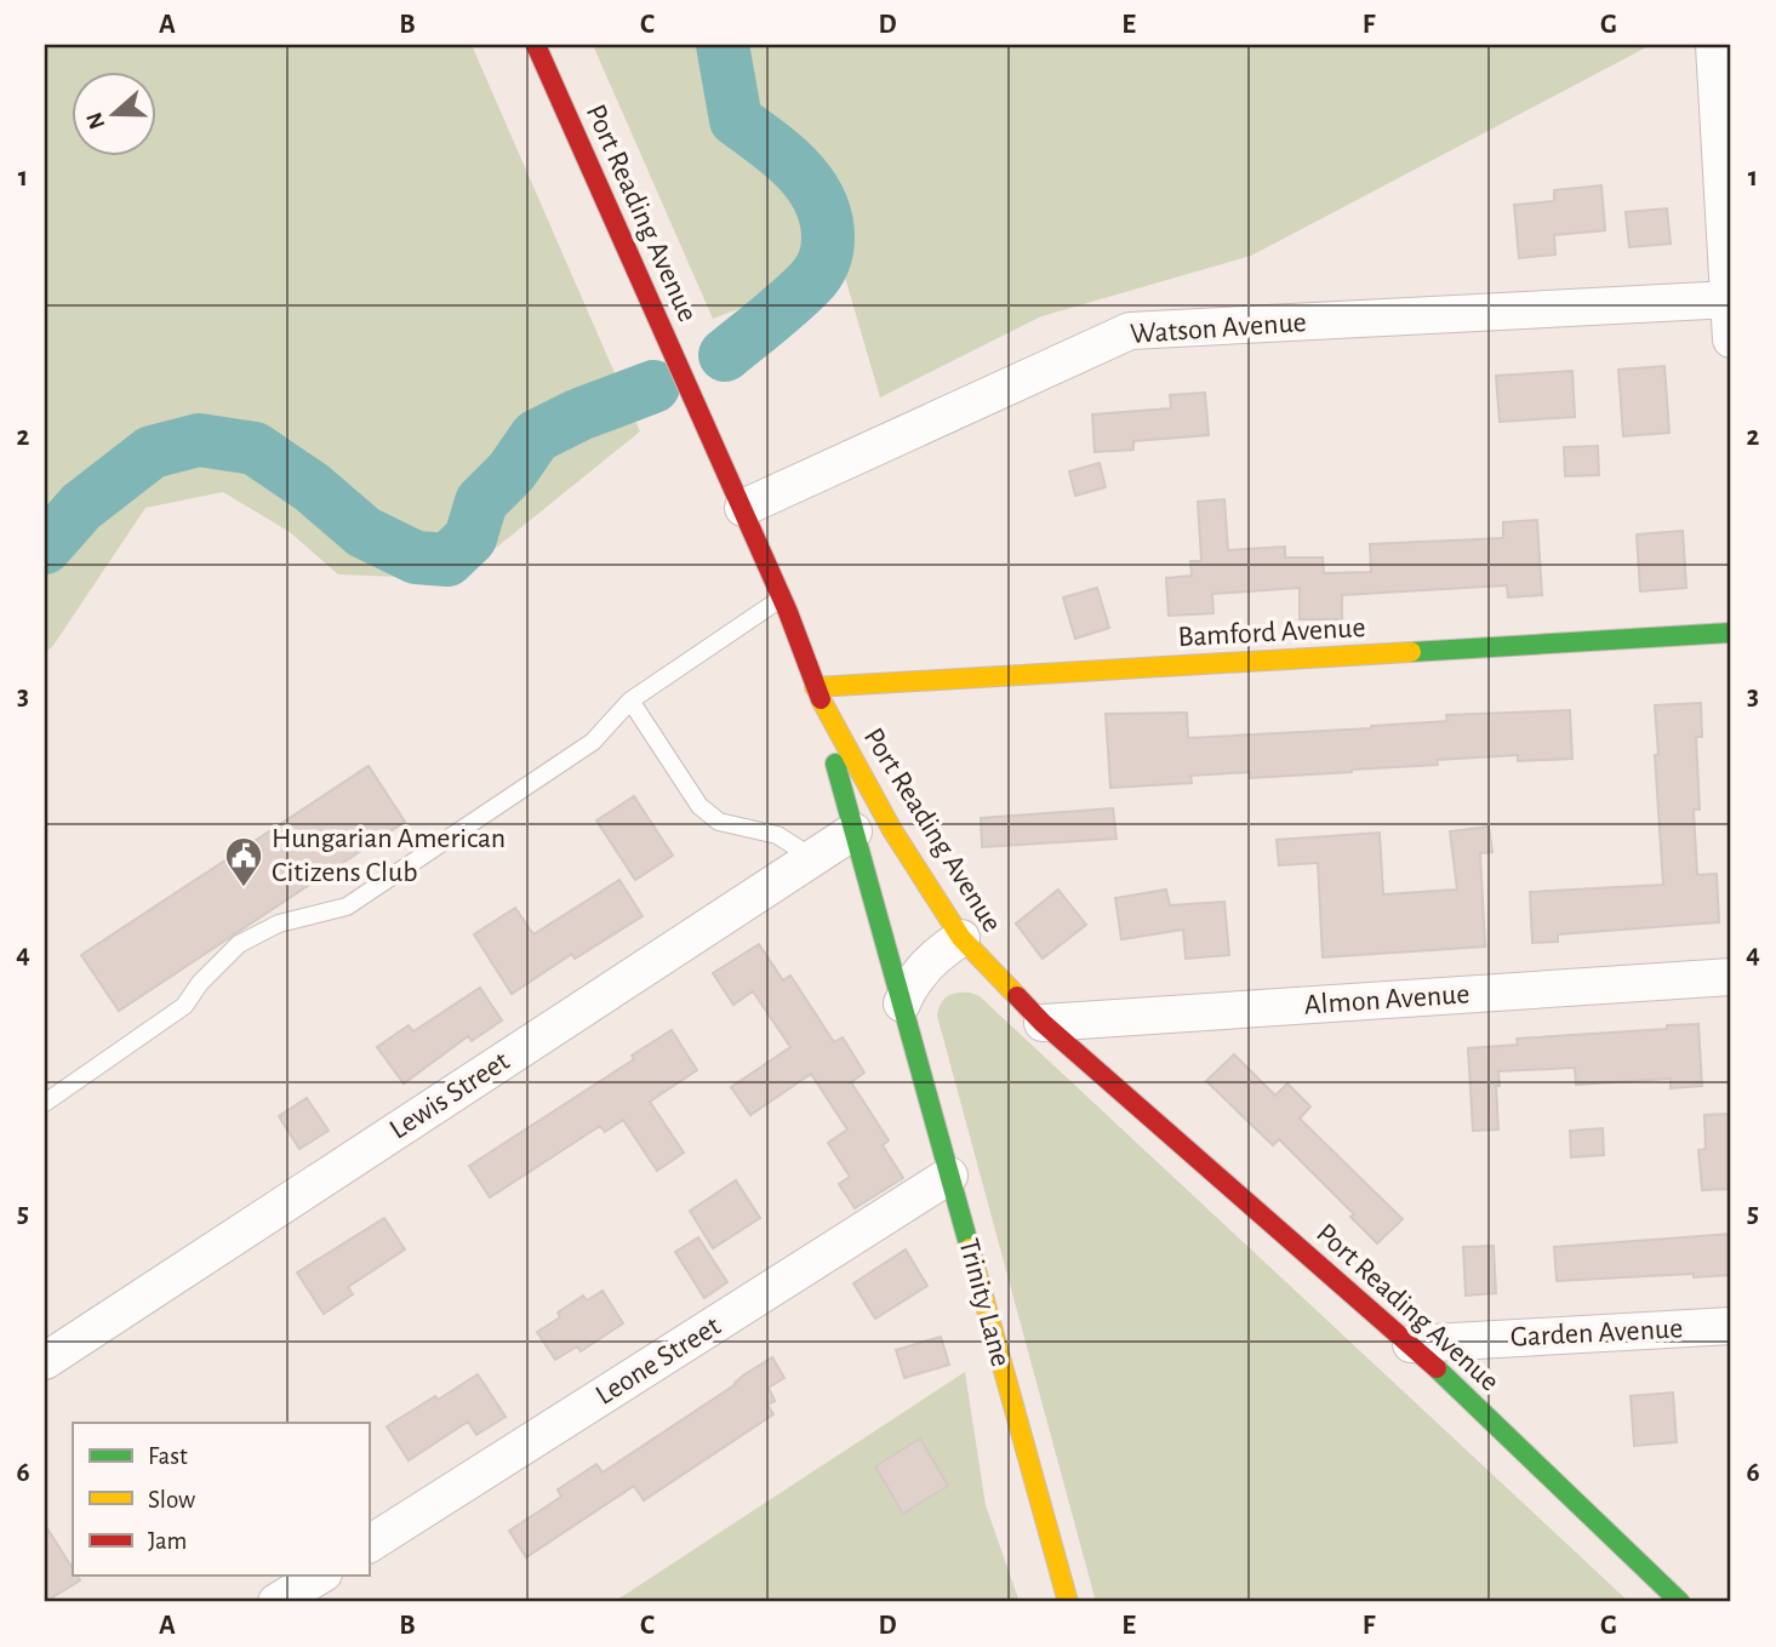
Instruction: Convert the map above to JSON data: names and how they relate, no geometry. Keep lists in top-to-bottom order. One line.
{"streets":{"main road":["Port Reading Avenue","Bamford Avenue","Trinity Lane"],"street":["Watson Avenue","Almon Avenue","Lewis Street","Garden Avenue","Leone Street"]},"crossings":[["Port Reading Avenue","Watson Avenue"],["Port Reading Avenue","Bamford Avenue"],["Port Reading Avenue","Almon Avenue"],["Port Reading Avenue","Trinity Lane"],["Port Reading Avenue","Garden Avenue"],["Bamford Avenue","Trinity Lane"],["Lewis Street","Trinity Lane"],["Trinity Lane","Leone Street"]],"places":{"public building":["Hungarian American Citizens Club"]},"legend":["Fast","Slow","Jam"],"north":"left","grid":{"columns":["A","B","C","D","E","F","G"],"rows":["1","2","3","4","5","6"]}}
